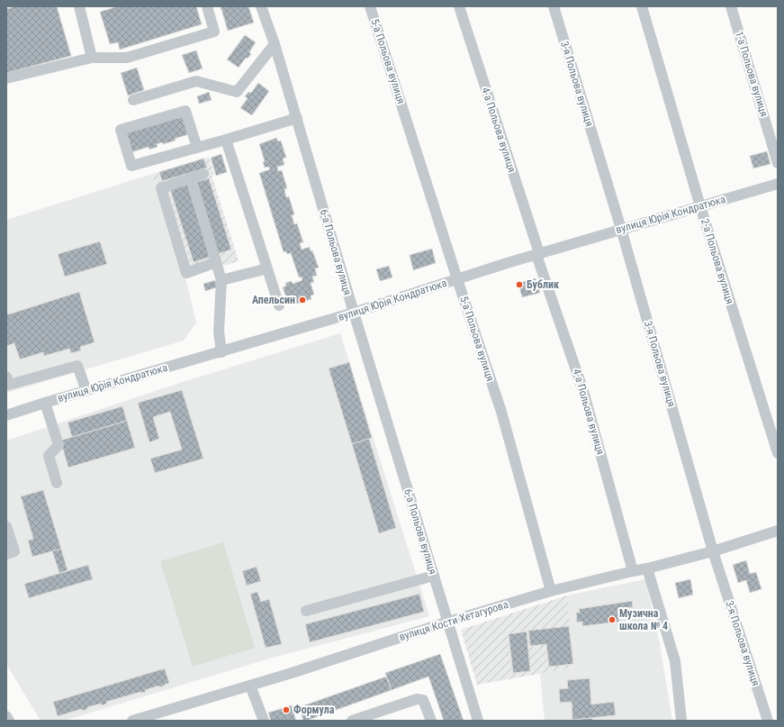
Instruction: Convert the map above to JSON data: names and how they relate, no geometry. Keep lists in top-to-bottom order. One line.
{"streets":{"street":["5-а Польова вулиця","1-а Польова вулиця","3-я Польова вулиця","4-а Польова вулиця","вулиця Юрія Кондратюка","6-а Польова вулиця","2-а Польова вулиця","вулиця Кости Хетагурова"]},"crossings":[["5-а Польова вулиця","вулиця Юрія Кондратюка"],["5-а Польова вулиця","вулиця Кости Хетагурова"],["3-я Польова вулиця","вулиця Юрія Кондратюка"],["3-я Польова вулиця","вулиця Кости Хетагурова"],["4-а Польова вулиця","вулиця Юрія Кондратюка"],["4-а Польова вулиця","вулиця Кости Хетагурова"],["вулиця Юрія Кондратюка","6-а Польова вулиця"],["вулиця Юрія Кондратюка","2-а Польова вулиця"],["6-а Польова вулиця","вулиця Кости Хетагурова"]],"places":["Бублик","Апельсин","Музична школа № 4","Формула"]}
